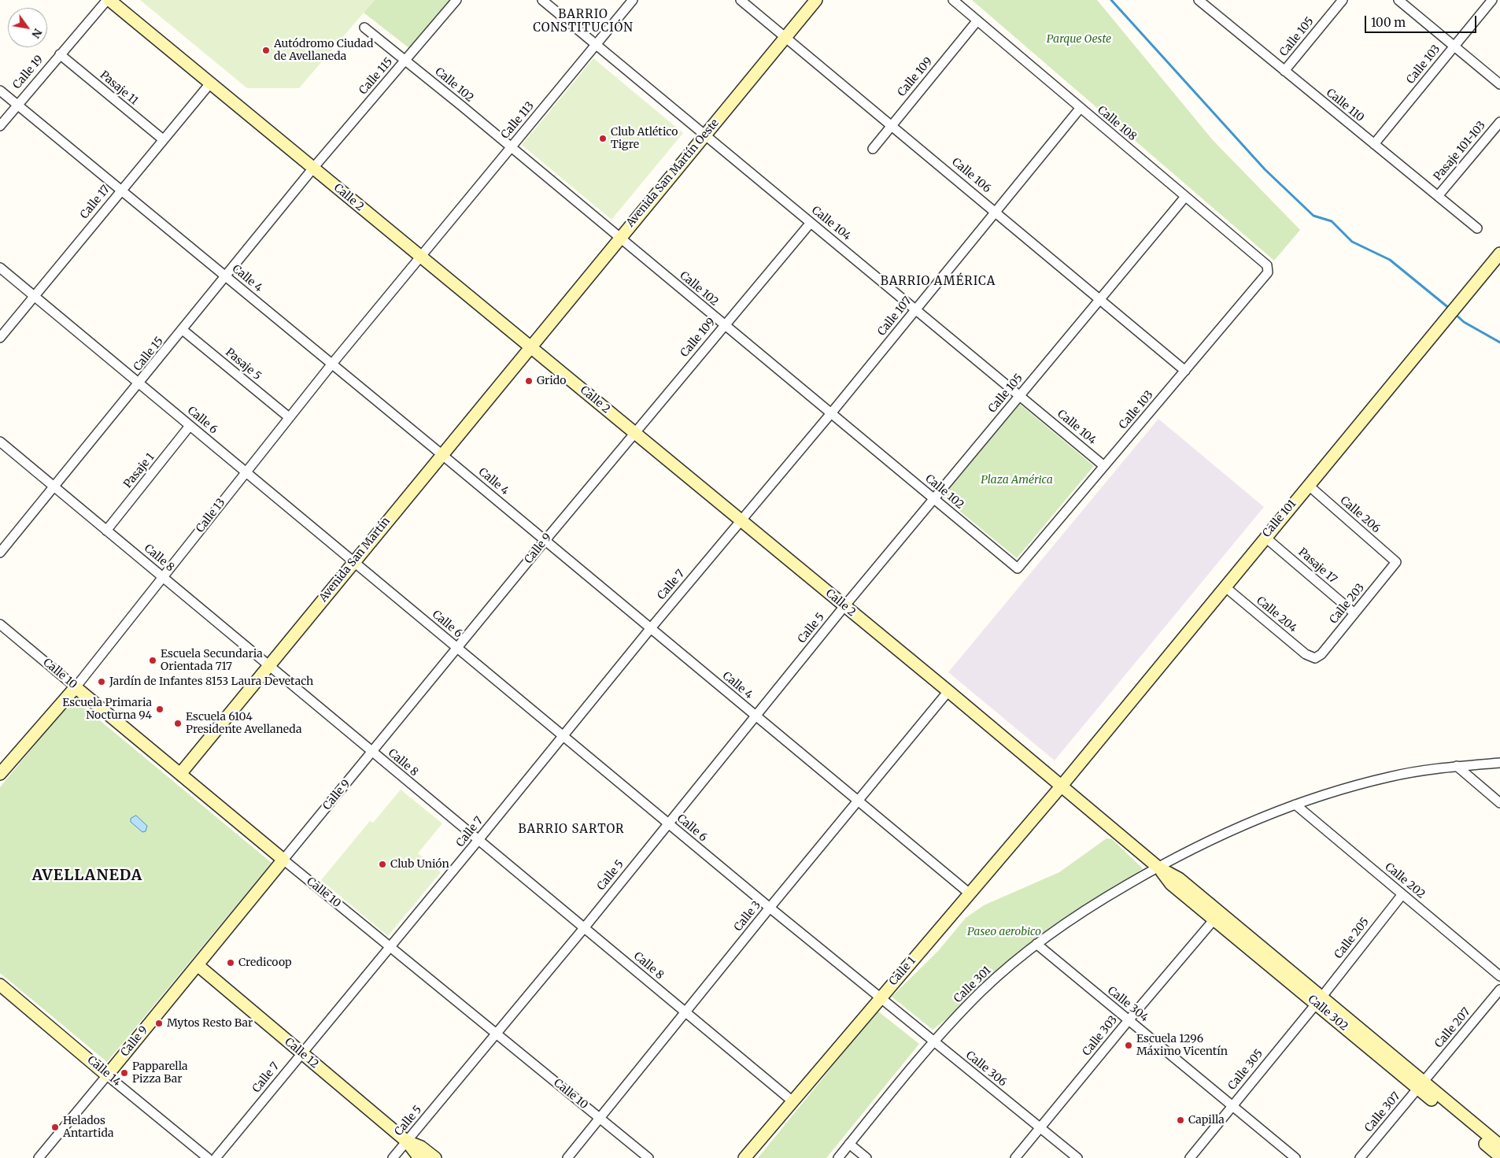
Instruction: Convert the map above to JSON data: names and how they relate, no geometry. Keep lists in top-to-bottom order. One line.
{"streets":{"street":["Calle 105","Calle 103","Calle 19","Calle 115","Calle 109","Calle 102","Pasaje 11","Calle 110","Calle 113","Calle 108","Pasaje 101-103","Avenida San Martín Oeste","Calle 106","Calle 2","Calle 17","Calle 104","Calle 4","Calle 107","Calle 15","Pasaje 5","Calle 6","Pasaje 1","Calle 206","Calle 13","Calle 101","Calle 9","Calle 8","Avenida San Martín","Pasaje 17","Calle 7","Calle 203","Calle 204","Calle 5","Calle 10","Calle 202","Calle 3","Calle 205","Calle 1","Calle 301","Calle 304","Calle 302","Calle 207","Calle 303","Calle 12","Calle 306","Calle 305","Calle 14","Calle 307"]},"crossings":[["Calle 105","Calle 102"],["Calle 105","Calle 110"],["Calle 105","Calle 108"],["Calle 105","Calle 106"],["Calle 105","Calle 2"],["Calle 105","Calle 104"],["Calle 105","Calle 5"],["Calle 103","Calle 102"],["Calle 103","Calle 110"],["Calle 103","Calle 108"],["Calle 103","Calle 106"],["Calle 103","Calle 104"],["Calle 19","Pasaje 11"],["Calle 19","Calle 2"],["Calle 19","Calle 4"],["Calle 115","Calle 102"],["Calle 115","Calle 2"],["Calle 115","Calle 15"],["Calle 109","Calle 102"],["Calle 109","Calle 108"],["Calle 109","Calle 106"],["Calle 109","Calle 2"],["Calle 109","Calle 104"],["Calle 109","Calle 9"],["Calle 102","Calle 113"],["Calle 102","Avenida San Martín Oeste"],["Calle 102","Calle 107"],["Pasaje 11","Calle 17"],["Calle 110","Pasaje 101-103"],["Calle 113","Calle 2"],["Calle 113","Calle 104"],["Calle 113","Calle 13"],["Calle 108","Calle 107"],["Avenida San Martín Oeste","Calle 106"],["Avenida San Martín Oeste","Calle 2"],["Avenida San Martín Oeste","Calle 104"],["Avenida San Martín Oeste","Avenida San Martín"],["Calle 106","Calle 107"],["Calle 2","Calle 17"],["Calle 2","Calle 107"],["Calle 2","Calle 15"],["Calle 2","Calle 13"],["Calle 2","Calle 101"],["Calle 2","Calle 9"],["Calle 2","Avenida San Martín"],["Calle 2","Calle 7"],["Calle 2","Calle 5"],["Calle 2","Calle 3"],["Calle 2","Calle 1"],["Calle 2","Calle 302"],["Calle 17","Calle 4"],["Calle 17","Calle 6"],["Calle 104","Calle 107"],["Calle 4","Calle 15"],["Calle 4","Calle 13"],["Calle 4","Calle 9"],["Calle 4","Avenida San Martín"],["Calle 4","Calle 7"],["Calle 4","Calle 5"],["Calle 4","Calle 3"],["Calle 4","Calle 1"],["Calle 107","Calle 7"],["Calle 15","Pasaje 5"],["Calle 15","Calle 6"],["Calle 15","Calle 8"],["Pasaje 5","Calle 13"],["Calle 6","Pasaje 1"],["Calle 6","Calle 13"],["Calle 6","Calle 9"],["Calle 6","Avenida San Martín"],["Calle 6","Calle 7"],["Calle 6","Calle 5"],["Calle 6","Calle 3"],["Calle 6","Calle 1"],["Calle 6","Calle 306"],["Pasaje 1","Calle 8"],["Calle 206","Calle 101"],["Calle 206","Calle 203"],["Calle 13","Calle 8"],["Calle 13","Calle 10"],["Calle 101","Pasaje 17"],["Calle 101","Calle 204"],["Calle 101","Calle 1"],["Calle 101","Calle 302"],["Calle 9","Calle 8"],["Calle 9","Calle 10"],["Calle 9","Calle 12"],["Calle 9","Calle 14"],["Calle 8","Avenida San Martín"],["Calle 8","Calle 7"],["Calle 8","Calle 5"],["Calle 8","Calle 3"],["Calle 8","Calle 1"],["Avenida San Martín","Calle 10"],["Pasaje 17","Calle 203"],["Calle 7","Calle 10"],["Calle 7","Calle 12"],["Calle 203","Calle 204"],["Calle 5","Calle 10"],["Calle 5","Calle 12"],["Calle 10","Calle 3"],["Calle 202","Calle 205"],["Calle 202","Calle 301"],["Calle 205","Calle 302"],["Calle 205","Calle 305"],["Calle 1","Calle 302"],["Calle 1","Calle 306"],["Calle 301","Calle 304"],["Calle 301","Calle 302"],["Calle 301","Calle 306"],["Calle 304","Calle 303"],["Calle 304","Calle 305"],["Calle 302","Calle 207"],["Calle 302","Calle 303"],["Calle 302","Calle 305"],["Calle 302","Calle 307"],["Calle 207","Calle 307"],["Calle 303","Calle 306"]],"districts":["BARRIO CONSTITUCIÓN","BARRIO AMÉRICA","BARRIO SARTOR","AVELLANEDA"],"parks":["Parque Oeste","Plaza América","Paseo aerobico"],"places":["Autódromo Ciudad de Avellaneda","Club Atlético Tigre","Grido","Escuela Secundaria Orientada 717","Jardín de Infantes 8153 Laura Devetach","Escuela Primaria Nocturna 94","Escuela 6104 Presidente Avellaneda","Club Unión","Credicoop","Mytos Resto Bar","Escuela 1296 Máximo Vicentín","Papparella Pizza Bar","Capilla","Helados Antartida"],"scale_bar":"100 m","north":"bottom right"}
